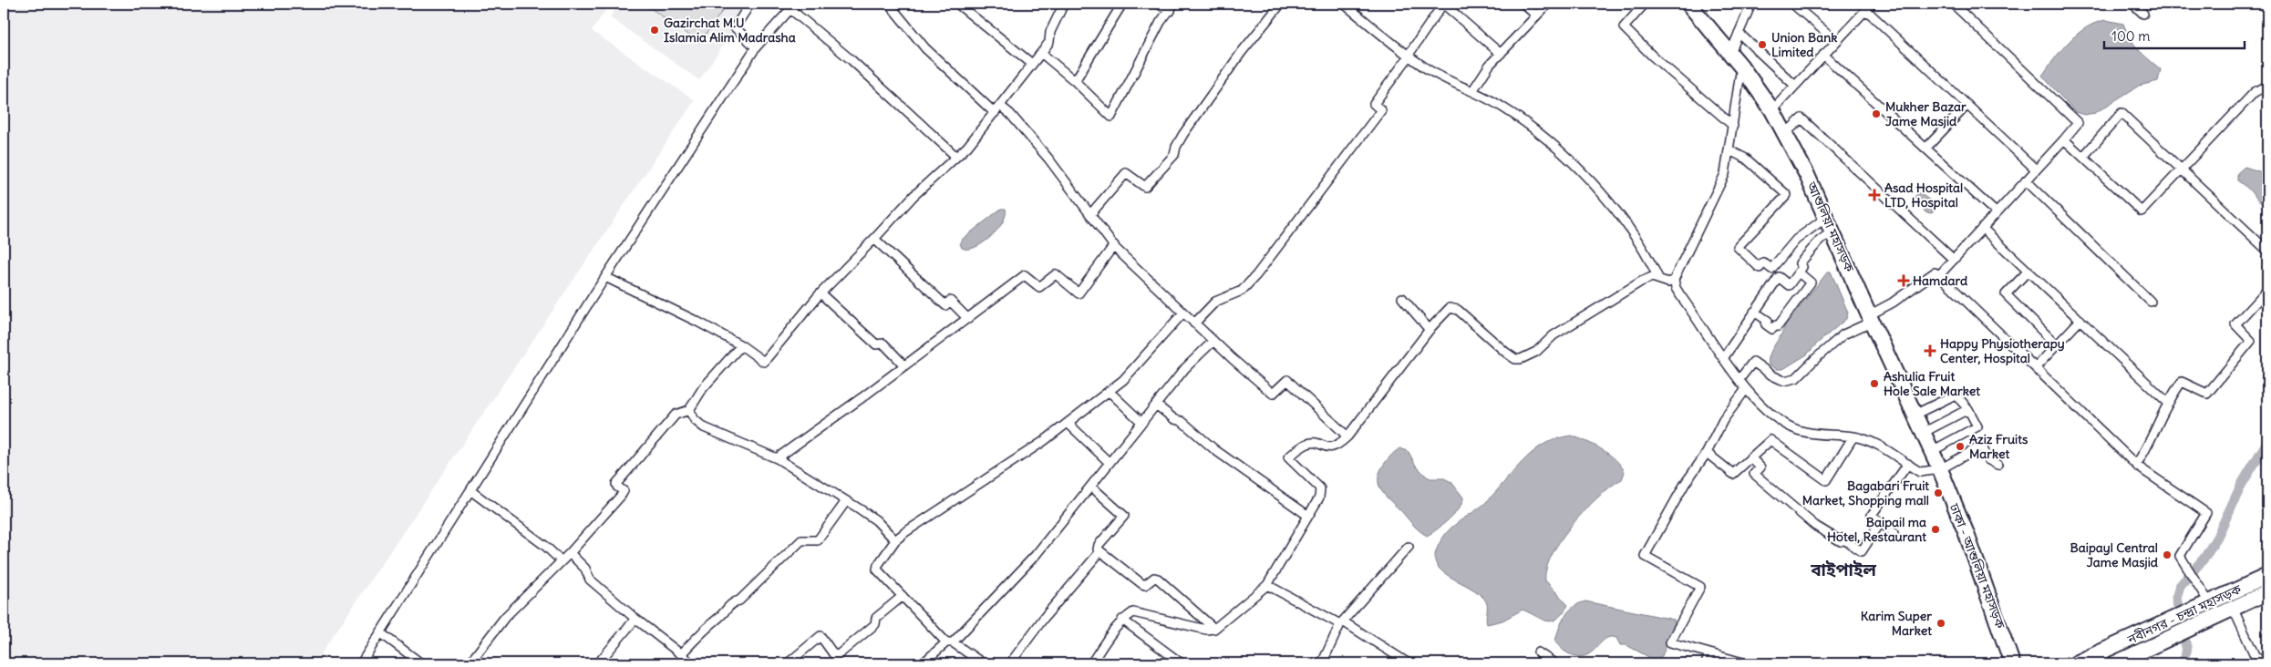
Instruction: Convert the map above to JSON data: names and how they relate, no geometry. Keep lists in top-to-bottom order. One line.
{"streets":{"highway":["আশুলিয়া মহাসড়ক","ঢাকা - আশুলিয়া মহাসড়ক","নবীনগর - চন্দ্রা মহাসড়ক"]},"crossings":[["আশুলিয়া মহাসড়ক","ঢাকা - আশুলিয়া মহাসড়ক"]],"districts":["বাইপাইল"],"places":{"other":["Gazirchat M.U Islamia Alim Madrasha","Union Bank Limited","Mukher Bazar Jame Masjid","Ashulia Fruit Hole Sale Market","Aziz Fruits Market","Bagabari Fruit Market, Shopping mall","Baipail ma Hotel, Restaurant","Baipayl Central Jame Masjid","Karim Super Market"],"health":["Asad Hospital LTD, Hospital","Hamdard","Happy Physiotherapy Center, Hospital"]},"scale_bar":"100 m"}
